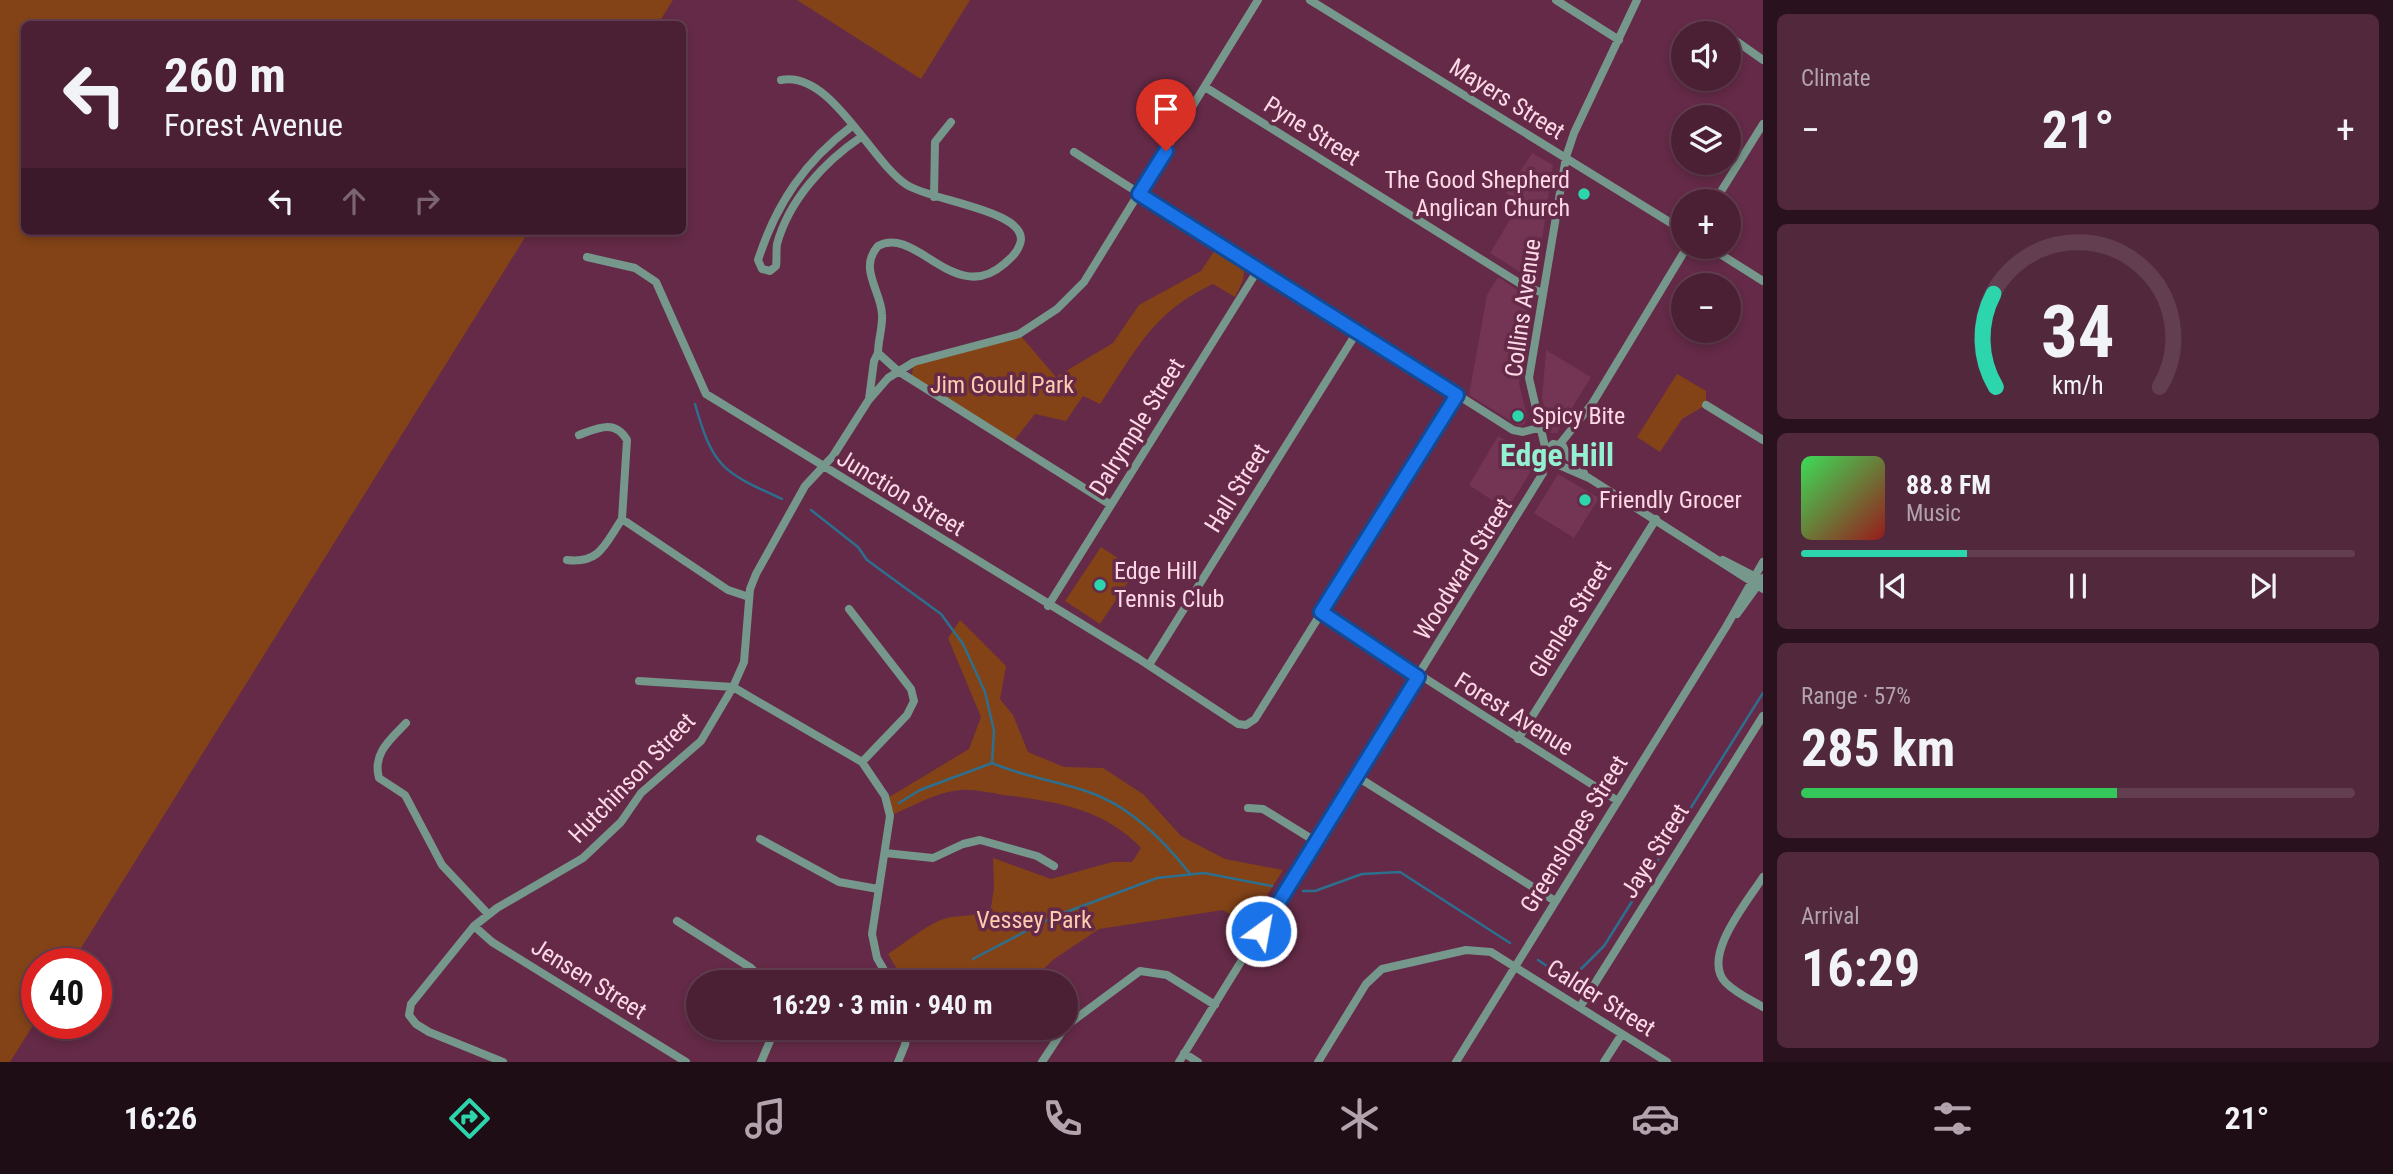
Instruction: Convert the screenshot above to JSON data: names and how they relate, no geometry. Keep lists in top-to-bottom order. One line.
{"streets":{"street":["Mayers Street","Pyne Street","Collins Avenue","Dalrymple Street","Hall Street","Junction Street","Woodward Street","Glenlea Street","Forest Avenue","Hutchinson Street","Greenslopes Street","Jaye Street","Jensen Street","Calder Street"]},"crossings":[["Mayers Street","Collins Avenue"],["Pyne Street","Collins Avenue"],["Collins Avenue","Woodward Street"],["Dalrymple Street","Junction Street"],["Hall Street","Junction Street"],["Junction Street","Forest Avenue"],["Junction Street","Hutchinson Street"],["Woodward Street","Forest Avenue"],["Glenlea Street","Forest Avenue"],["Forest Avenue","Greenslopes Street"],["Hutchinson Street","Jensen Street"],["Greenslopes Street","Calder Street"],["Jaye Street","Calder Street"]],"districts":["Edge Hill"],"parks":["Jim Gould Park","Vessey Park"],"places":["The Good Shepherd Anglican Church","Spicy Bite","Friendly Grocer","Edge Hill Tennis Club"],"page":{"tile":["Climate",["Range · 57%","285 km"],["Arrival","16:29"]],"map_buttons":["+","−"],"turn":["260 m","Forest Avenue"],"heat":["−","21°","+"],"song":["88.8 FM","Music"],"limit":"40","trip":"16:29 · 3 min · 940 m","tabs":["16:26","21°"],"gauge":["34","km/h"]}}
